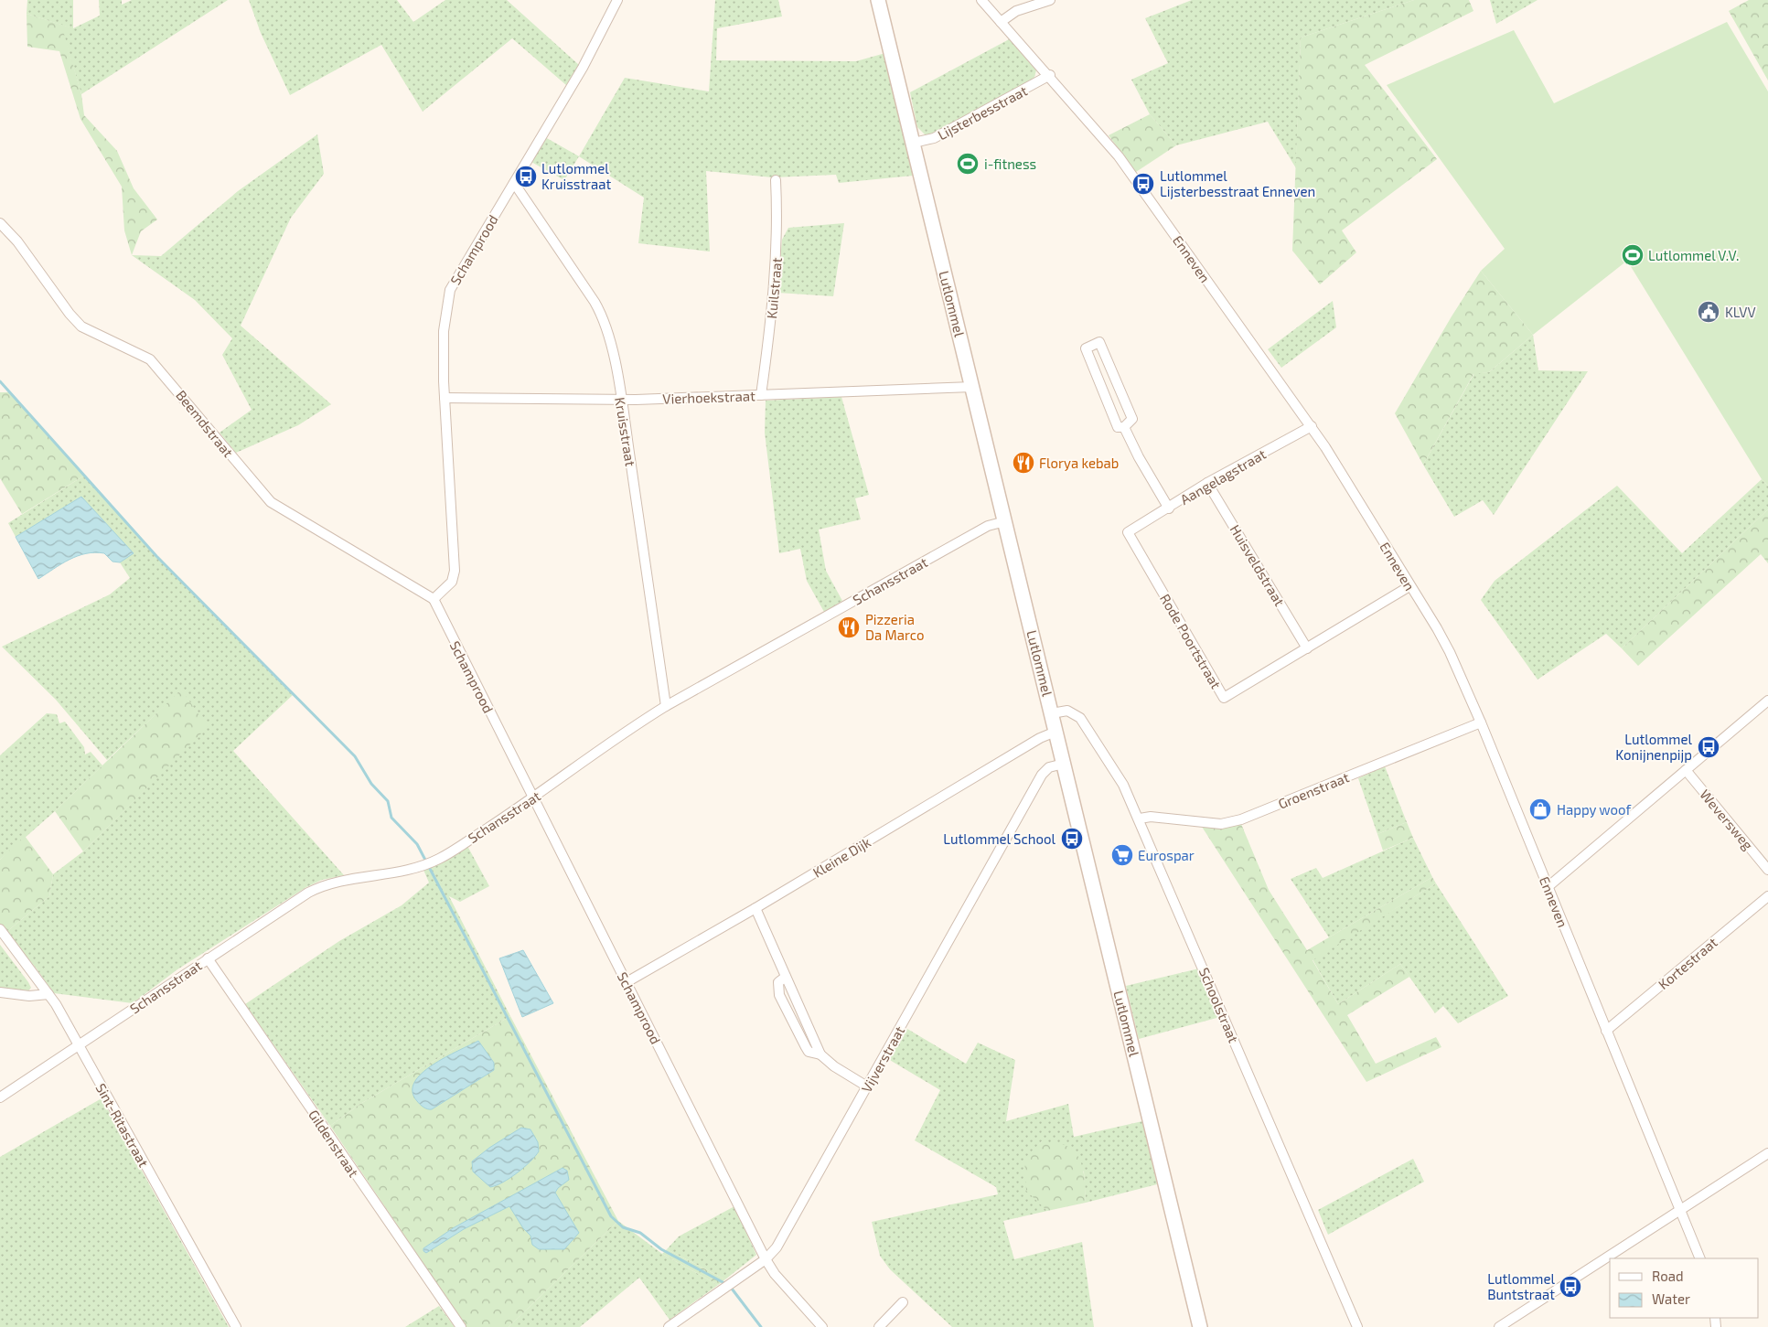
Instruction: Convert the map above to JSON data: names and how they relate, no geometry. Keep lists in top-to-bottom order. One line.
{"streets":{"main road":["Lutlommel"],"street":["Lijsterbesstraat","Schamprood","Enneven","Kuilstraat","Vierhoekstraat","Beemdstraat","Kruisstraat","Aangelagstraat","Huisveldstraat","Schansstraat","Rode Poortstraat","Groenstraat","Weversweg","Kleine Dijk","Kortestraat","Schoolstraat","Vijverstraat","Sint-Ritastraat","Gildenstraat"]},"crossings":[["Lijsterbesstraat","Enneven"],["Lijsterbesstraat","Lutlommel"],["Schamprood","Vierhoekstraat"],["Schamprood","Beemdstraat"],["Schamprood","Kruisstraat"],["Schamprood","Schansstraat"],["Schamprood","Kleine Dijk"],["Schamprood","Vijverstraat"],["Enneven","Aangelagstraat"],["Enneven","Rode Poortstraat"],["Enneven","Groenstraat"],["Enneven","Kortestraat"],["Kuilstraat","Vierhoekstraat"],["Lutlommel","Vierhoekstraat"],["Lutlommel","Schansstraat"],["Lutlommel","Kleine Dijk"],["Lutlommel","Schoolstraat"],["Lutlommel","Vijverstraat"],["Vierhoekstraat","Kruisstraat"],["Kruisstraat","Schansstraat"],["Aangelagstraat","Huisveldstraat"],["Aangelagstraat","Rode Poortstraat"],["Huisveldstraat","Rode Poortstraat"],["Schansstraat","Sint-Ritastraat"],["Schansstraat","Gildenstraat"],["Groenstraat","Schoolstraat"]],"places":{"sports":["i-fitness","Lutlommel V.V."],"bus stop":["Lutlommel Kruisstraat","Lutlommel Lijsterbesstraat Enneven","Lutlommel Konijnenpijp","Lutlommel School","Lutlommel Buntstraat"],"public building":["KLVV"],"restaurant":["Florya kebab","Pizzeria Da Marco"],"shop":["Happy woof"],"supermarket":["Eurospar"]},"legend":["Road","Water"]}
